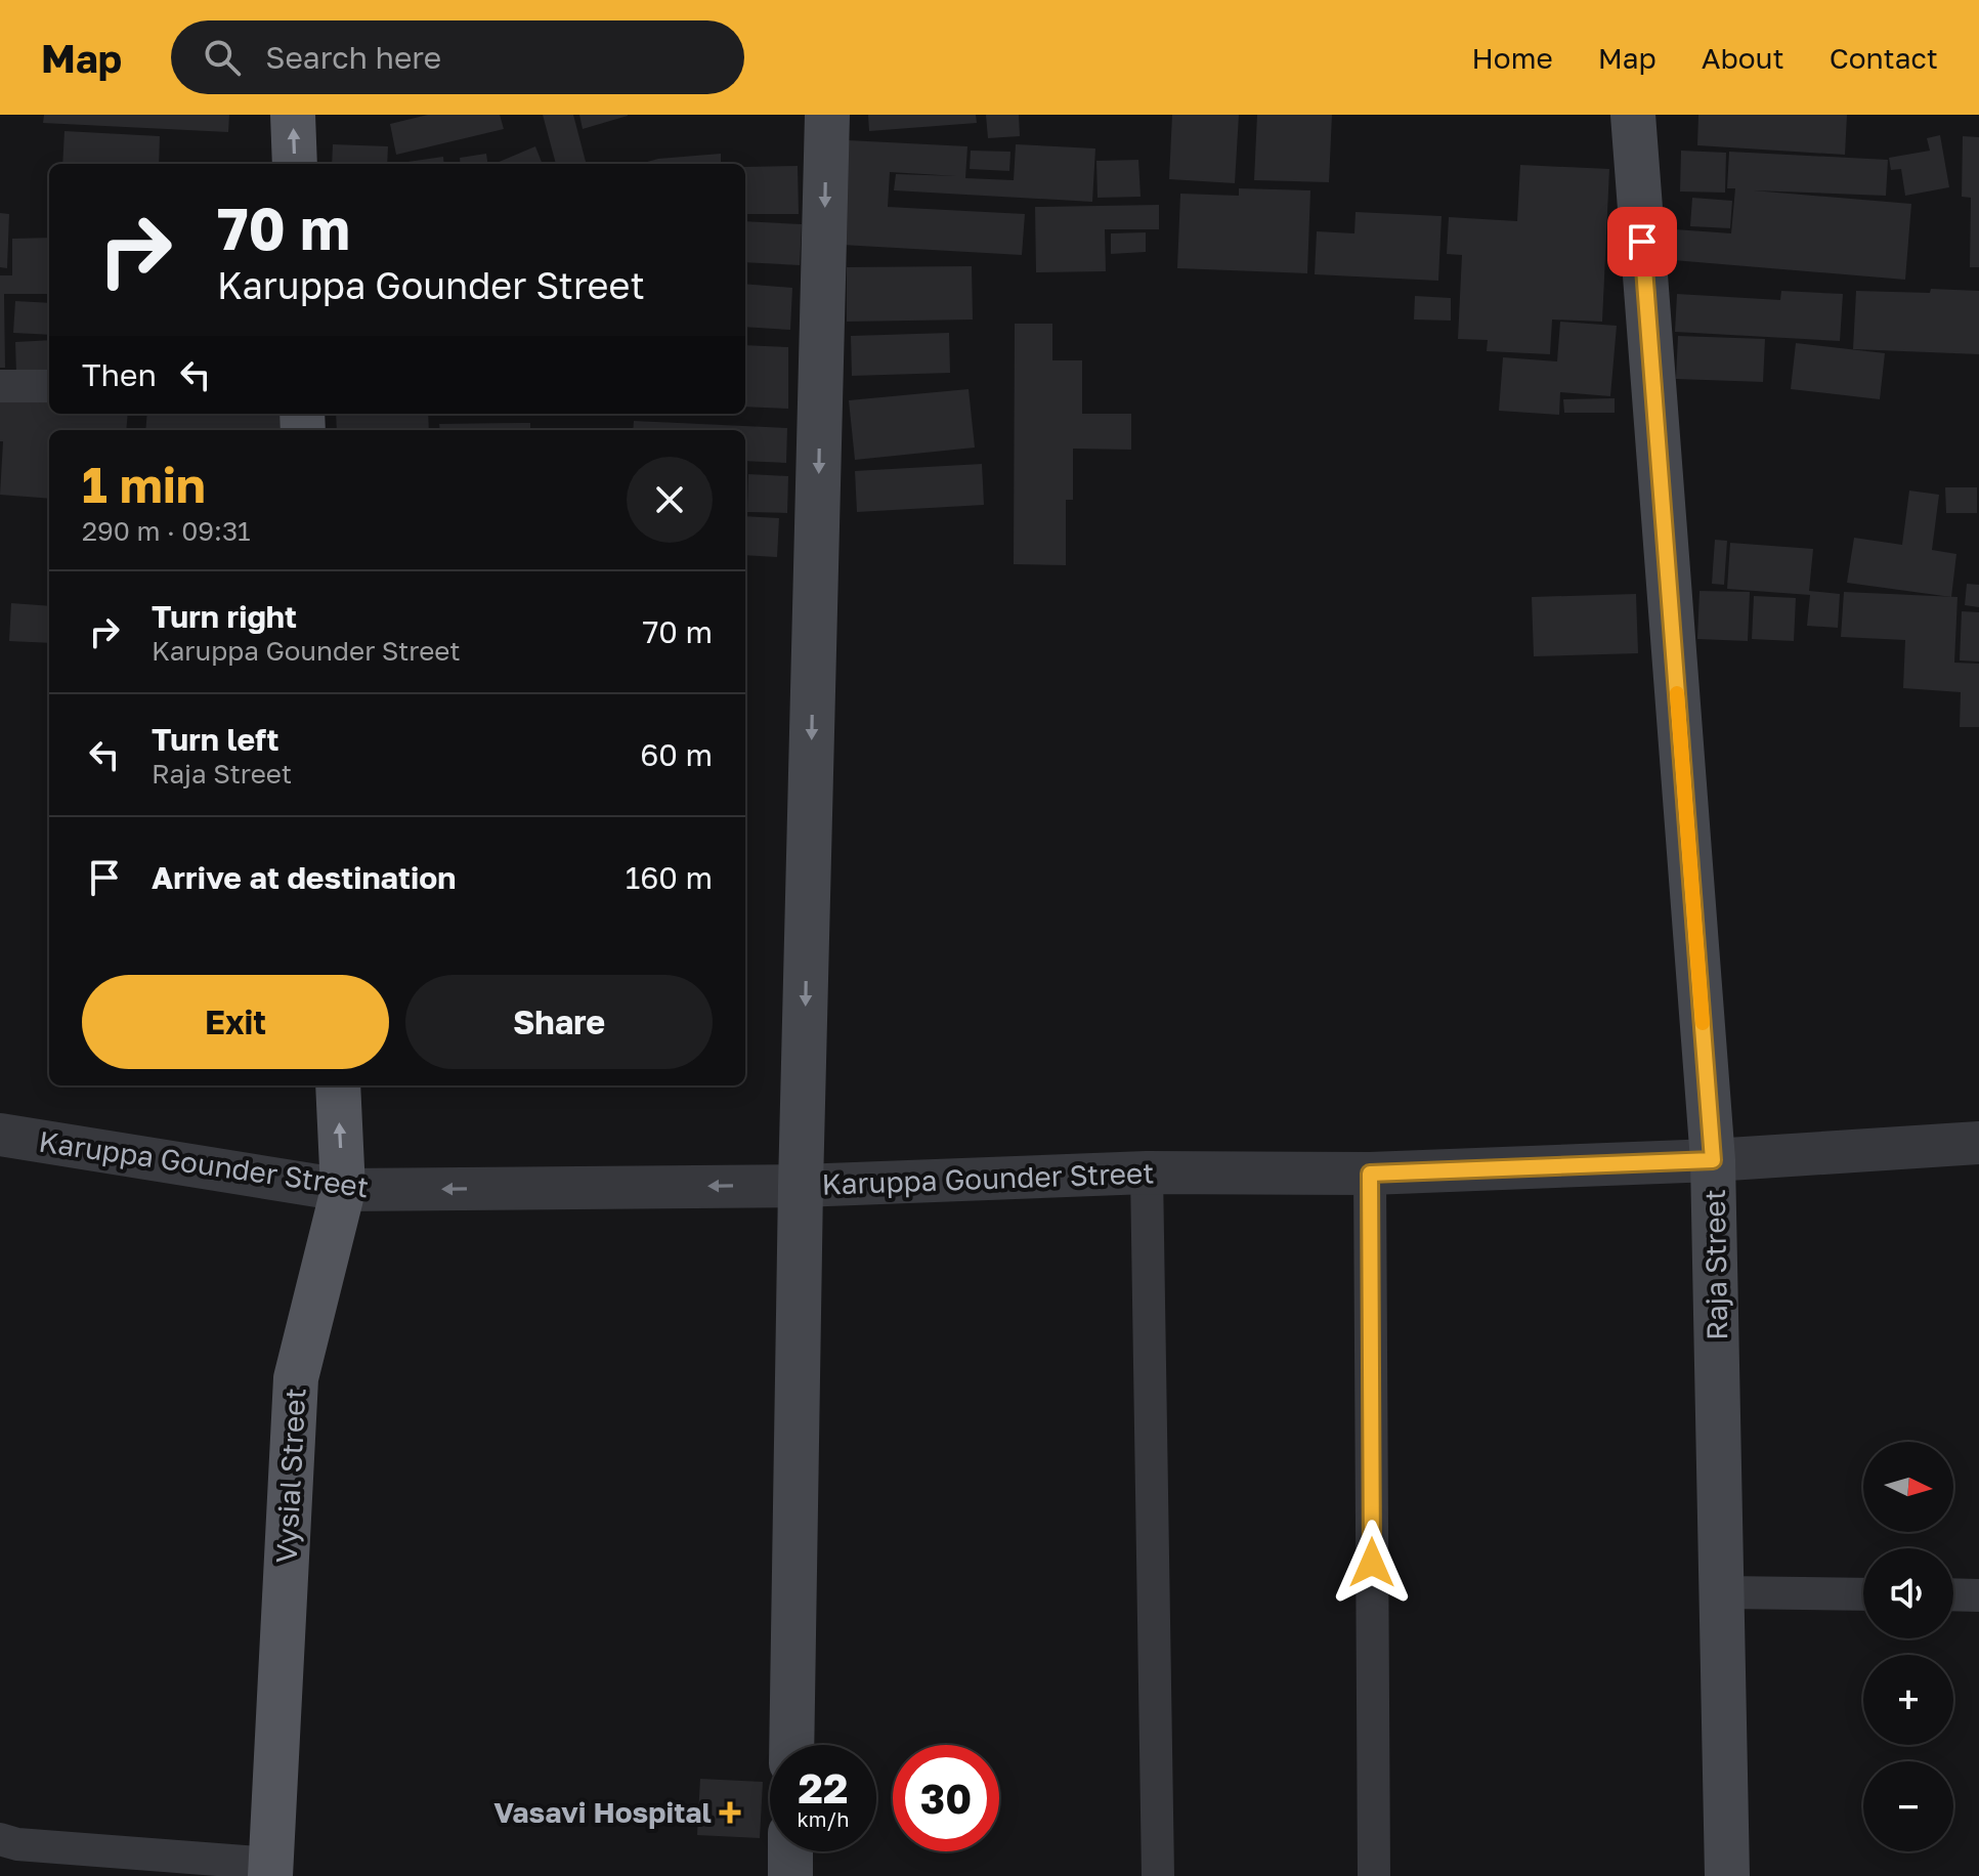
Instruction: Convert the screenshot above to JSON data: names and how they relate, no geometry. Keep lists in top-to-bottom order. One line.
{"streets":{"main road":["Raja Street","Vysial Street"],"street":["Karuppa Gounder Street"]},"crossings":[["Karuppa Gounder Street","Raja Street"],["Karuppa Gounder Street","Vysial Street"]],"places":{"health":["Vasavi Hospital"]},"north":"right","page":{"header":"Map","search":"Search here","nav":["Home","Map","About","Contact"],"turn":["70 m","Karuppa Gounder Street"],"then":"Then","heading":["1 min","290 m · 09:31"],"list":[{"name":"Turn right","note":"Karuppa Gounder Street","value":"70 m"},{"name":"Turn left","note":"Raja Street","value":"60 m"},{"name":"Arrive at destination","value":"160 m"}],"buttons":["Exit","Share"],"map_buttons":["+","−"],"speed":"22 km/h","limit":"30"}}
